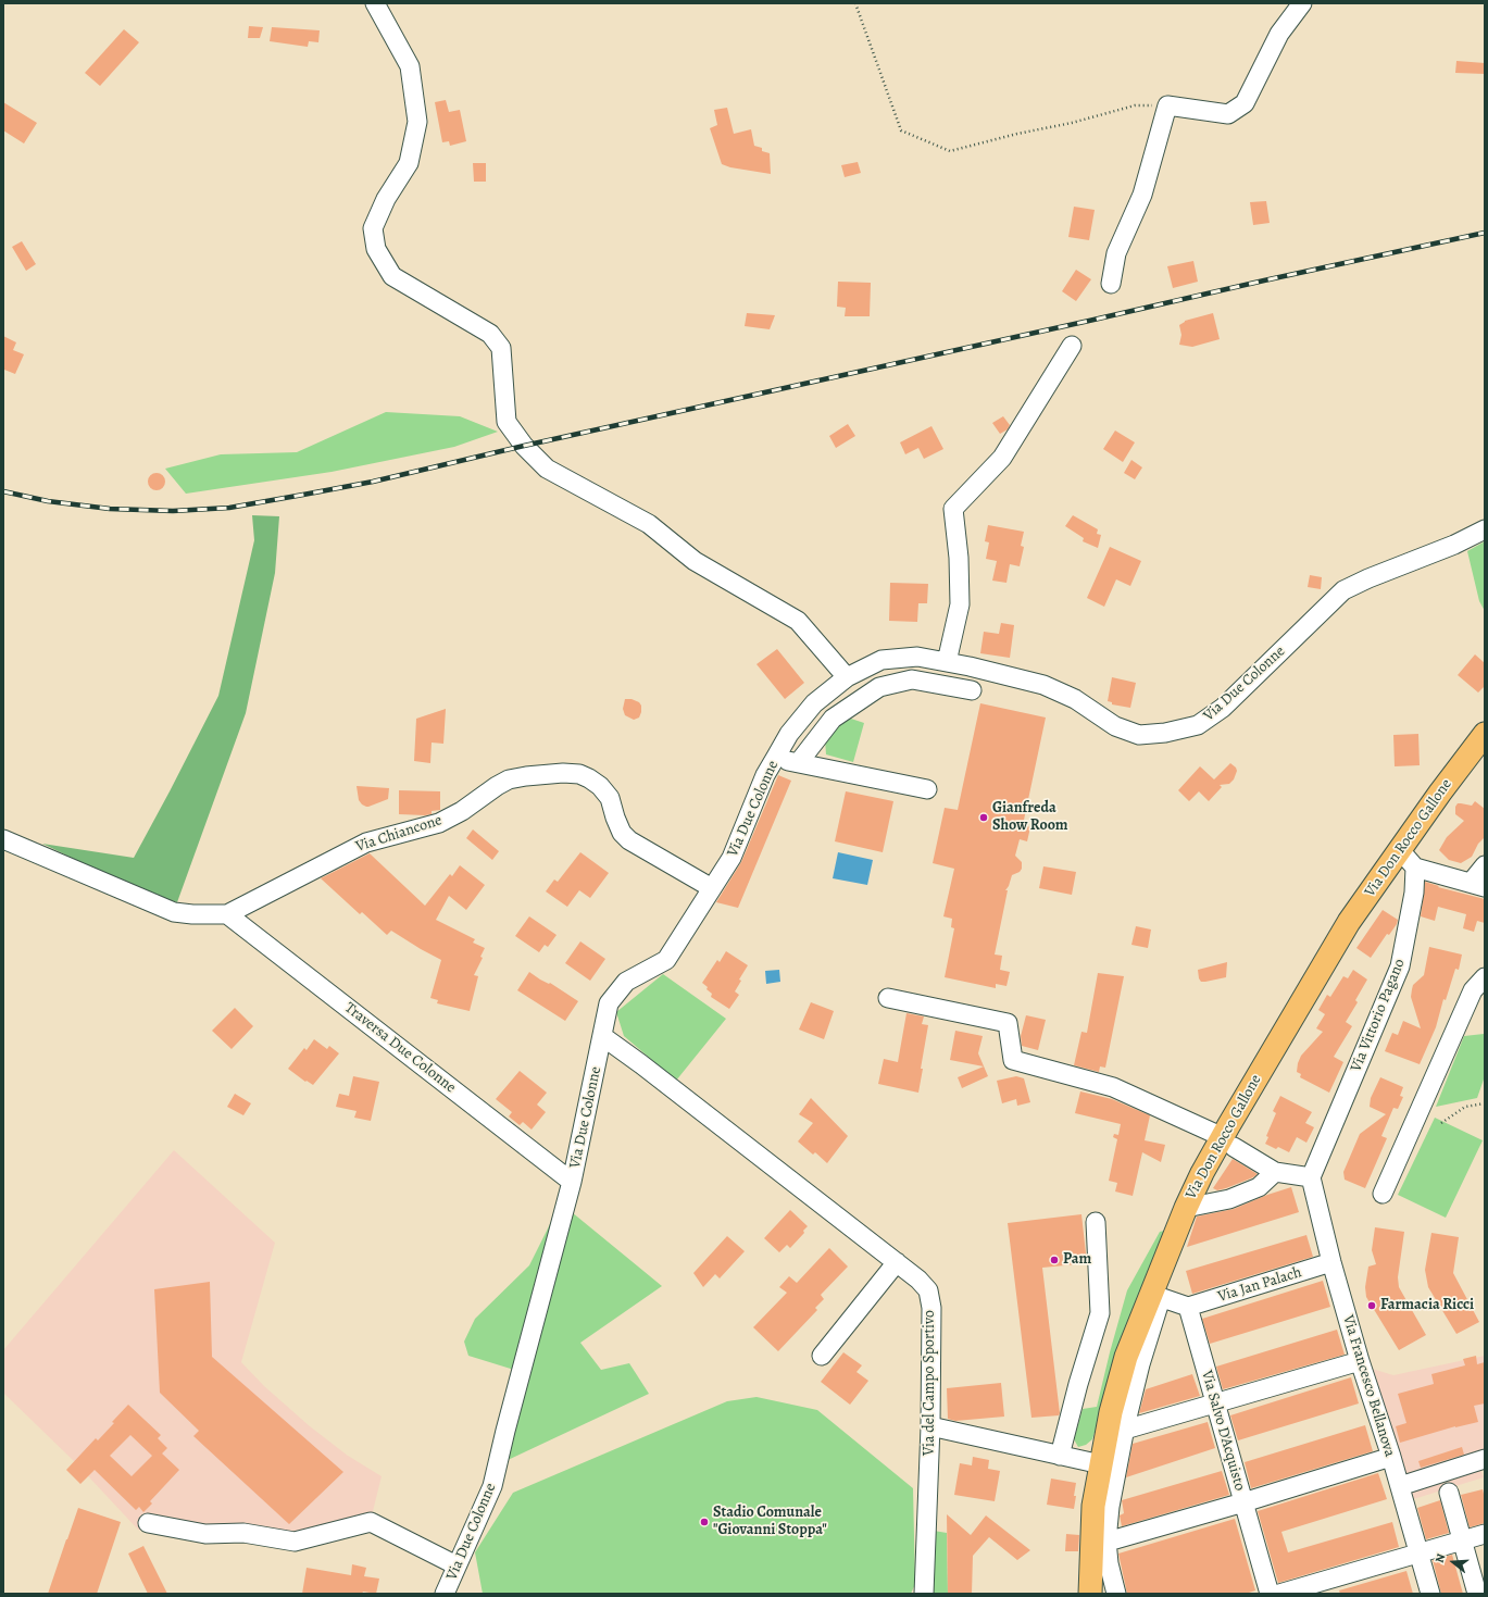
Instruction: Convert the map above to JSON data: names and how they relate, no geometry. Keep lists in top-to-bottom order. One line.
{"streets":{"main road":["Via Don Rocco Gallone"],"street":["Via Due Colonne","Via Chiancone","Via Vittorio Pagano","Traversa Due Colonne","Via Jan Palach","Via del Campo Sportivo","Via Francesco Bellanova","Via Salvo D'Acquisto"]},"crossings":[["Via Due Colonne","Via Chiancone"],["Via Due Colonne","Traversa Due Colonne"],["Via Due Colonne","Via del Campo Sportivo"],["Via Chiancone","Traversa Due Colonne"],["Via Vittorio Pagano","Via Francesco Bellanova"],["Via Jan Palach","Via Francesco Bellanova"],["Via Jan Palach","Via Salvo D'Acquisto"]],"places":["Gianfreda Show Room","Pam","Farmacia Ricci","Stadio Comunale \"Giovanni Stoppa\""],"north":"left"}
